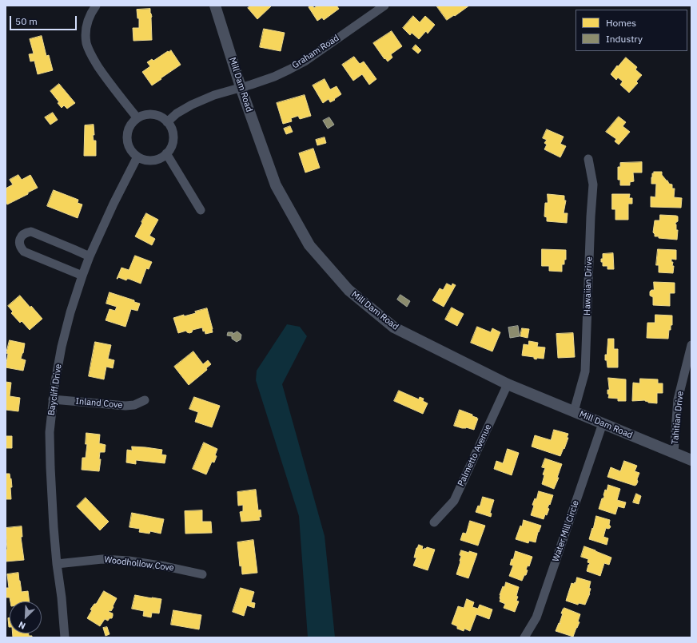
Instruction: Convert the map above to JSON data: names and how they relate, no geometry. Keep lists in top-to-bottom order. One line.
{"streets":{"street":["Graham Road","Mill Dam Road","Hawaiian Drive","Baycliff Drive","Inland Cove","Tahitian Drive","Palmetto Avenue","Water Mill Circle","Woodhollow Cove"]},"crossings":[["Graham Road","Mill Dam Road"],["Mill Dam Road","Hawaiian Drive"],["Mill Dam Road","Tahitian Drive"],["Mill Dam Road","Palmetto Avenue"],["Mill Dam Road","Water Mill Circle"],["Baycliff Drive","Inland Cove"],["Baycliff Drive","Woodhollow Cove"]],"legend":["Homes","Industry"],"scale_bar":"50 m","north":"bottom left"}
